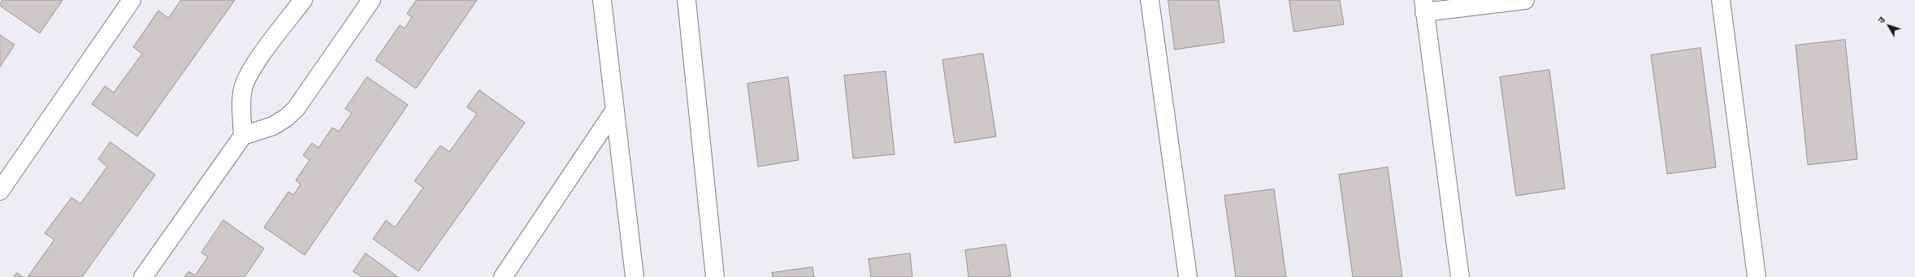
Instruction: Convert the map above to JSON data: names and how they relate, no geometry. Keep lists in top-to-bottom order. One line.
{"north":"top left"}
